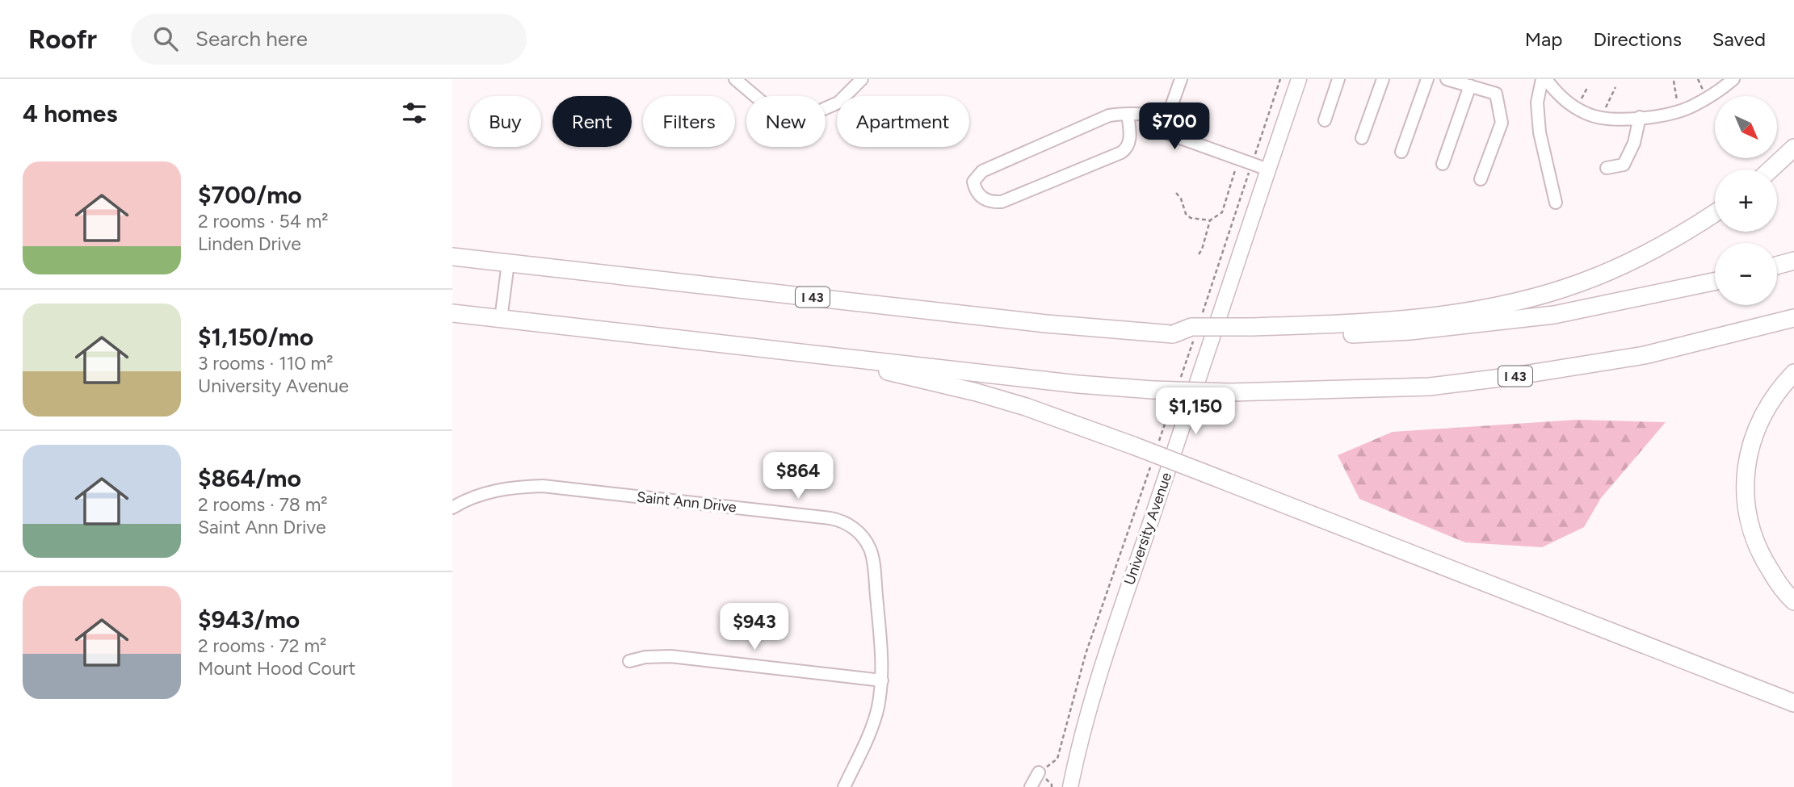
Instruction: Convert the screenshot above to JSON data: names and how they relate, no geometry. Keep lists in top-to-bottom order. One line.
{"streets":{"highway":["I 43"],"main road":["University Avenue"],"street":["Saint Ann Drive"]},"north":"bottom right","page":{"header":"Roofr","search":"Search here","nav":["Map","Directions","Saved"],"heading":"4 homes","map_buttons":["+","−"],"chip":["Buy","Rent","Filters","New","Apartment"],"price":["$700","$1,150","$864","$943"],"list":[{"name":"$700/mo","note":"2 rooms · 54 m² · Linden Drive"},{"name":"$1,150/mo","note":"3 rooms · 110 m² · University Avenue"},{"name":"$864/mo","note":"2 rooms · 78 m² · Saint Ann Drive"},{"name":"$943/mo","note":"2 rooms · 72 m² · Mount Hood Court"}]}}
